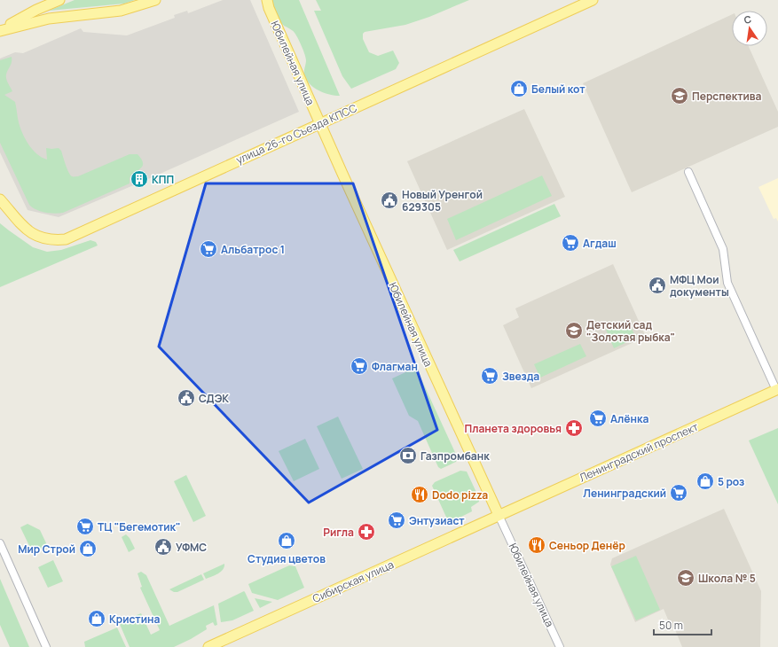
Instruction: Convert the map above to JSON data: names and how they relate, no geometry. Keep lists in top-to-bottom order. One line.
{"streets":{"main road":["Юбилейная улица","улица 26-го Съезда КПСС","Ленинградский проспект","Сибирская улица"]},"crossings":[["Юбилейная улица","улица 26-го Съезда КПСС"],["Юбилейная улица","Ленинградский проспект"],["Юбилейная улица","Сибирская улица"],["Ленинградский проспект","Сибирская улица"]],"places":{"shop":["Белый кот","5 роз","Студия цветов","Мир Строй","Кристина"],"school or university":["Перспектива","Детский сад \"Золотая рыбка\"","Школа № 5"],"building":["КПП"],"public building":["Новый Уренгой 629305","МФЦ Мои документы","СДЭК","УФМС"],"supermarket":["Агдаш","Альбатрос 1","Флагман","Звезда","Алёнка","Ленинградский","Энтузиаст","ТЦ \"Бегемотик\""],"pharmacy":["Планета здоровья","Ригла"],"bank":["Газпромбанк"],"restaurant":["Dodo pizza","Сеньор Денёр"]},"scale_bar":"50 m","north":"top"}
